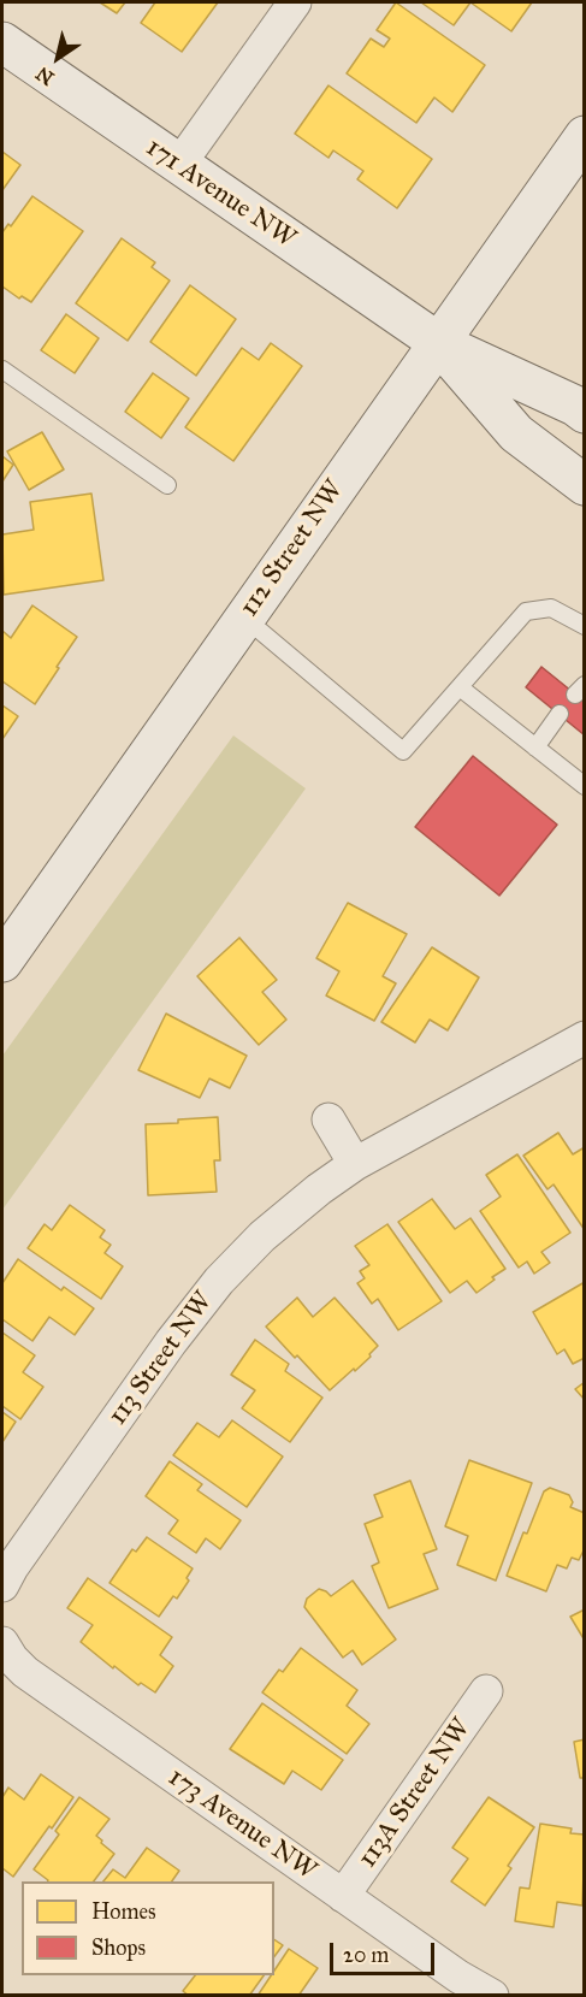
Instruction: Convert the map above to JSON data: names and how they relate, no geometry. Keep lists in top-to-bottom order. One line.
{"streets":{"main road":["171 Avenue NW","112 Street NW"],"street":["113 Street NW","113A Street NW","173 Avenue NW"]},"crossings":[["171 Avenue NW","112 Street NW"],["113A Street NW","173 Avenue NW"]],"legend":["Homes","Shops"],"scale_bar":"20 m","north":"bottom left"}
